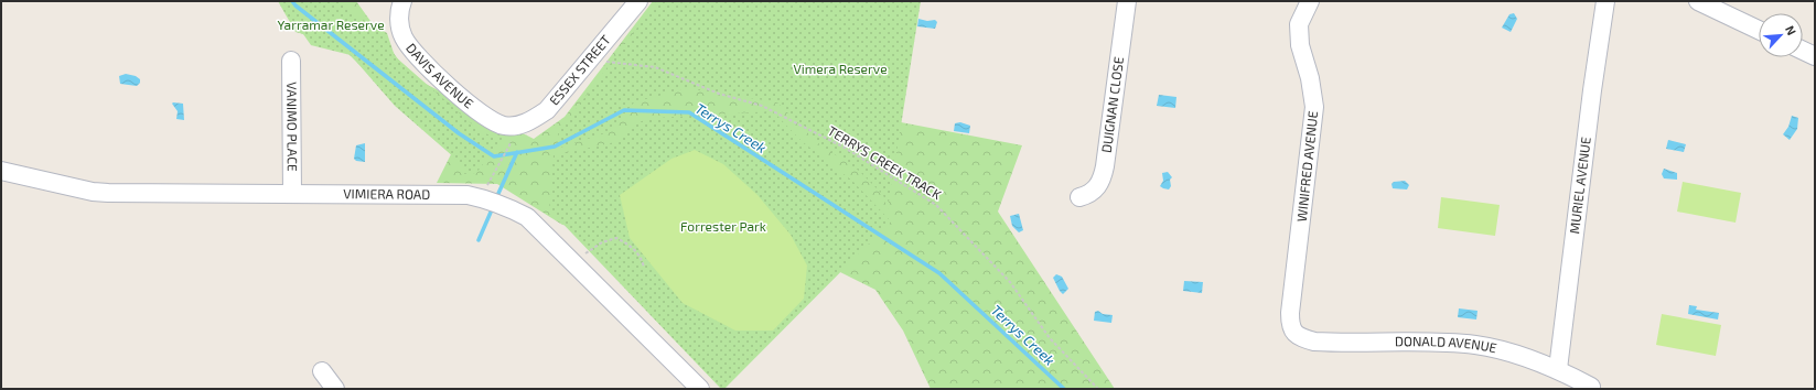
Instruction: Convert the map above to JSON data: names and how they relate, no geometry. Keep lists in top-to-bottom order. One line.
{"streets":{"street":["ESSEX STREET","DAVIS AVENUE","DUIGNAN CLOSE","VANIMO PLACE","WINIFRED AVENUE","MURIEL AVENUE","VIMIERA ROAD","DONALD AVENUE"],"path":["TERRYS CREEK TRACK"]},"crossings":[["ESSEX STREET","DAVIS AVENUE"],["ESSEX STREET","TERRYS CREEK TRACK"],["VANIMO PLACE","VIMIERA ROAD"],["WINIFRED AVENUE","DONALD AVENUE"],["MURIEL AVENUE","DONALD AVENUE"]],"water":["Terrys Creek"],"parks":["Yarramar Reserve","Vimera Reserve","Forrester Park"],"north":"top right"}
